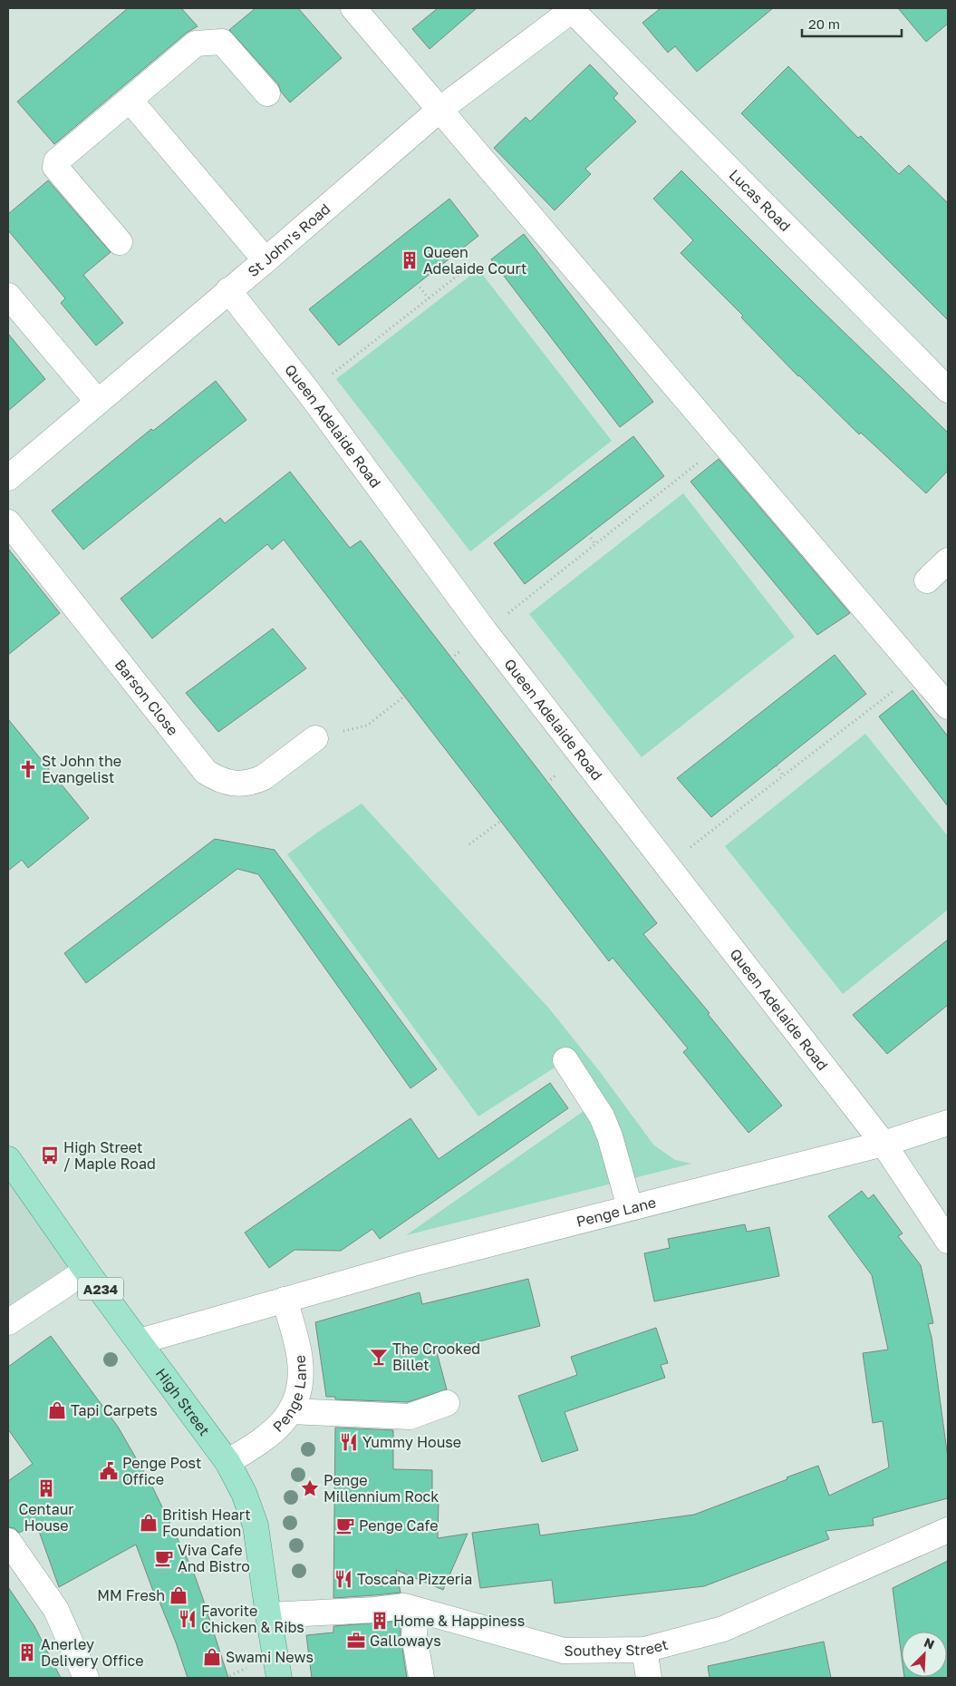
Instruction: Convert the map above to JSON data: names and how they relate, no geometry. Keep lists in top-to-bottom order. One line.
{"streets":{"main road":["A234","High Street"],"street":["Lucas Road","St John's Road","Queen Adelaide Road","Barson Close","Penge Lane","Southey Street"]},"crossings":[["Lucas Road","St John's Road"],["St John's Road","Queen Adelaide Road"],["Queen Adelaide Road","Penge Lane"],["Penge Lane","High Street"],["High Street","Southey Street"]],"places":{"building":["Queen Adelaide Court","Centaur House","Home & Happiness","Anerley Delivery Office"],"church":["St John the Evangelist"],"bus stop":["High Street / Maple Road"],"bar":["The Crooked Billet"],"shop":["Tapi Carpets","British Heart Foundation","MM Fresh","Swami News"],"restaurant":["Yummy House","Toscana Pizzeria","Favorite Chicken & Ribs"],"public building":["Penge Post Office"],"place":["Penge Millennium Rock"],"cafe":["Penge Cafe","Viva Cafe And Bistro"],"office":["Galloways"]},"scale_bar":"20 m","north":"top right"}
